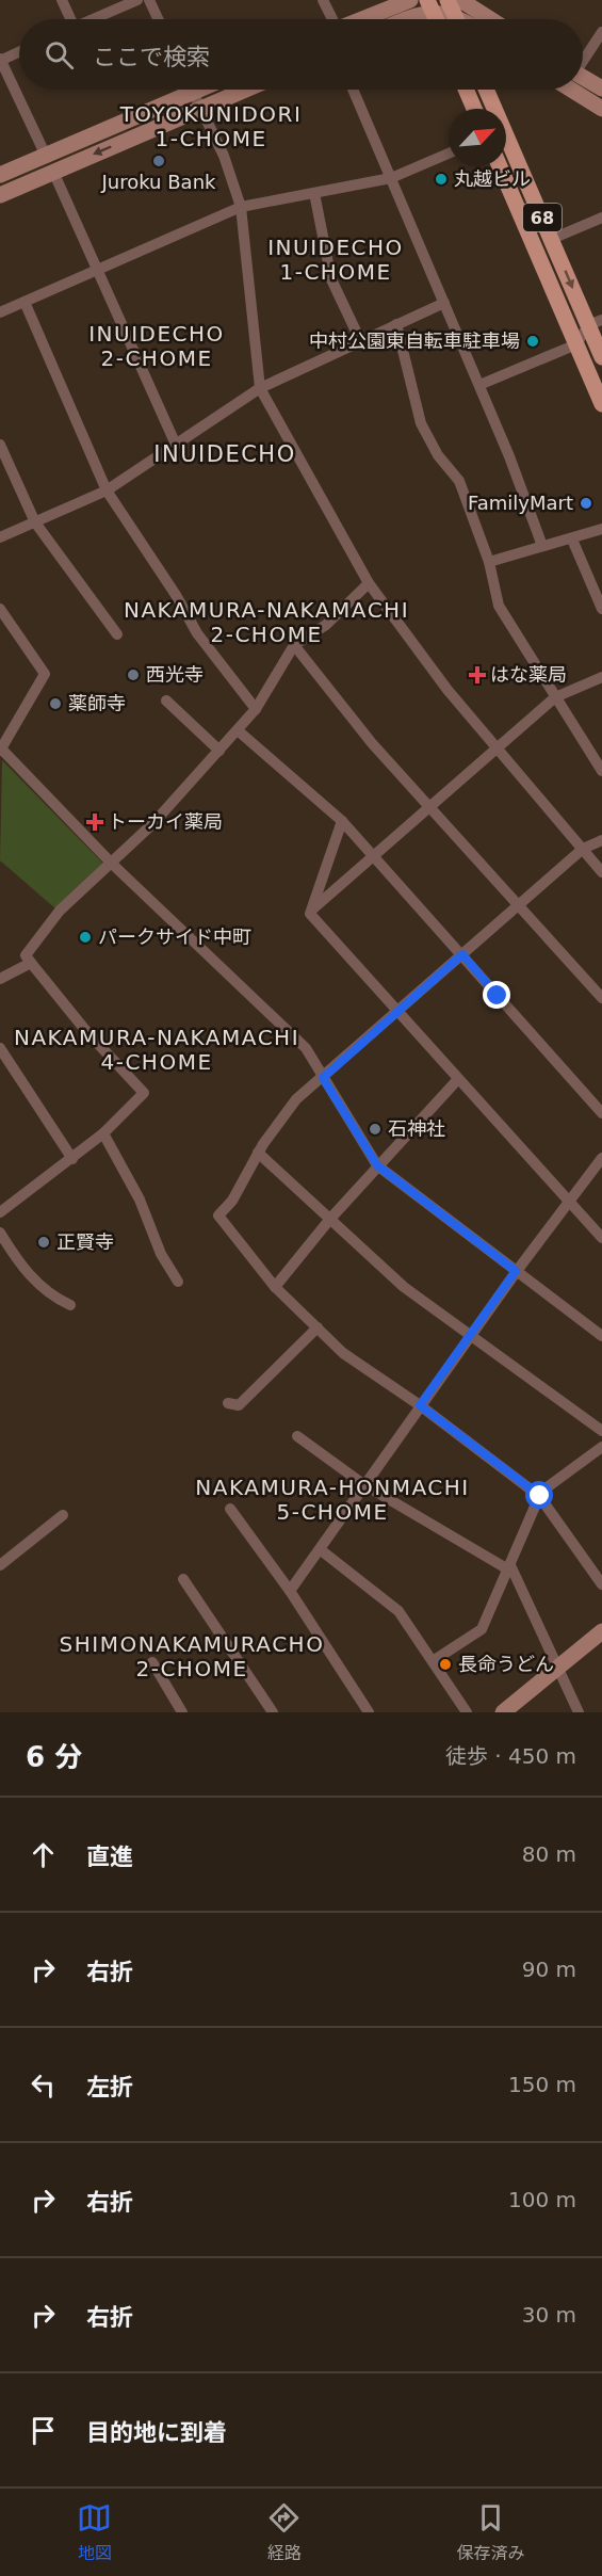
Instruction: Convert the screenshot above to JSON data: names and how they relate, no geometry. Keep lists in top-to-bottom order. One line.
{"streets":{"main road":["68"]},"districts":["TOYOKUNIDORI 1-CHOME","INUIDECHO 1-CHOME","INUIDECHO 2-CHOME","INUIDECHO","NAKAMURA-NAKAMACHI 2-CHOME","NAKAMURA-NAKAMACHI 4-CHOME","NAKAMURA-HONMACHI 5-CHOME","SHIMONAKAMURACHO 2-CHOME"],"places":{"other":["Juroku Bank","丸越ビル","中村公園東自転車駐車場","FamilyMart","西光寺","薬師寺","パークサイド中町","石神社","正賢寺","長命うどん"],"health":["はな薬局","トーカイ薬局"]},"north":"top right","page":{"search":"ここで検索","heading":["6 分","徒歩 · 450 m"],"list":[["直進","80 m"],["右折","90 m"],["左折","150 m"],["右折","100 m"],["右折","30 m"],"目的地に到着"],"nav":["地図","経路","保存済み"]}}
